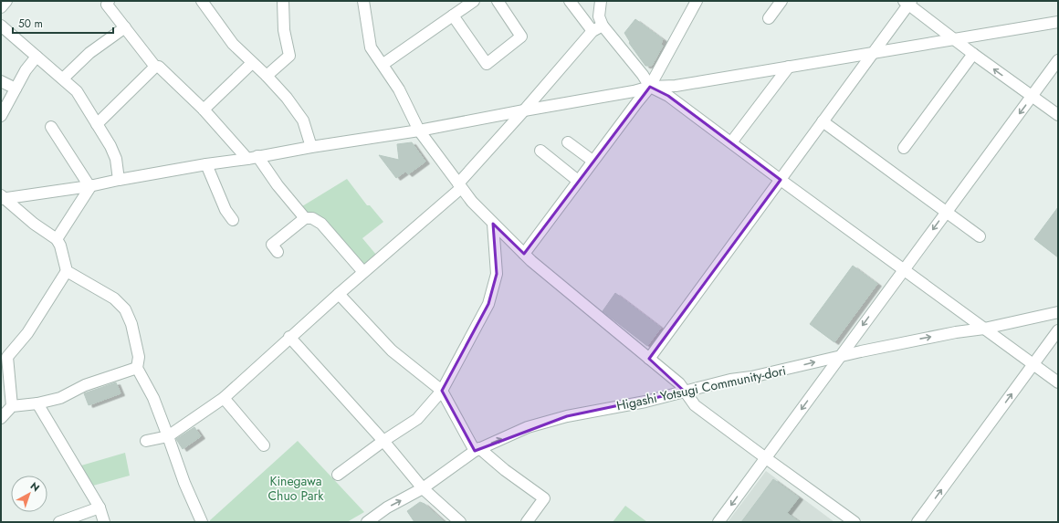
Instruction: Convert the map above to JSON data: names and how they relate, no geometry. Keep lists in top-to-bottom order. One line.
{"streets":{"street":["Higashi Yotsugi Community-dori"]},"one_way":["Higashi Yotsugi Community-dori"],"parks":["Kinegawa Chuo Park"],"scale_bar":"50 m","north":"top right"}
